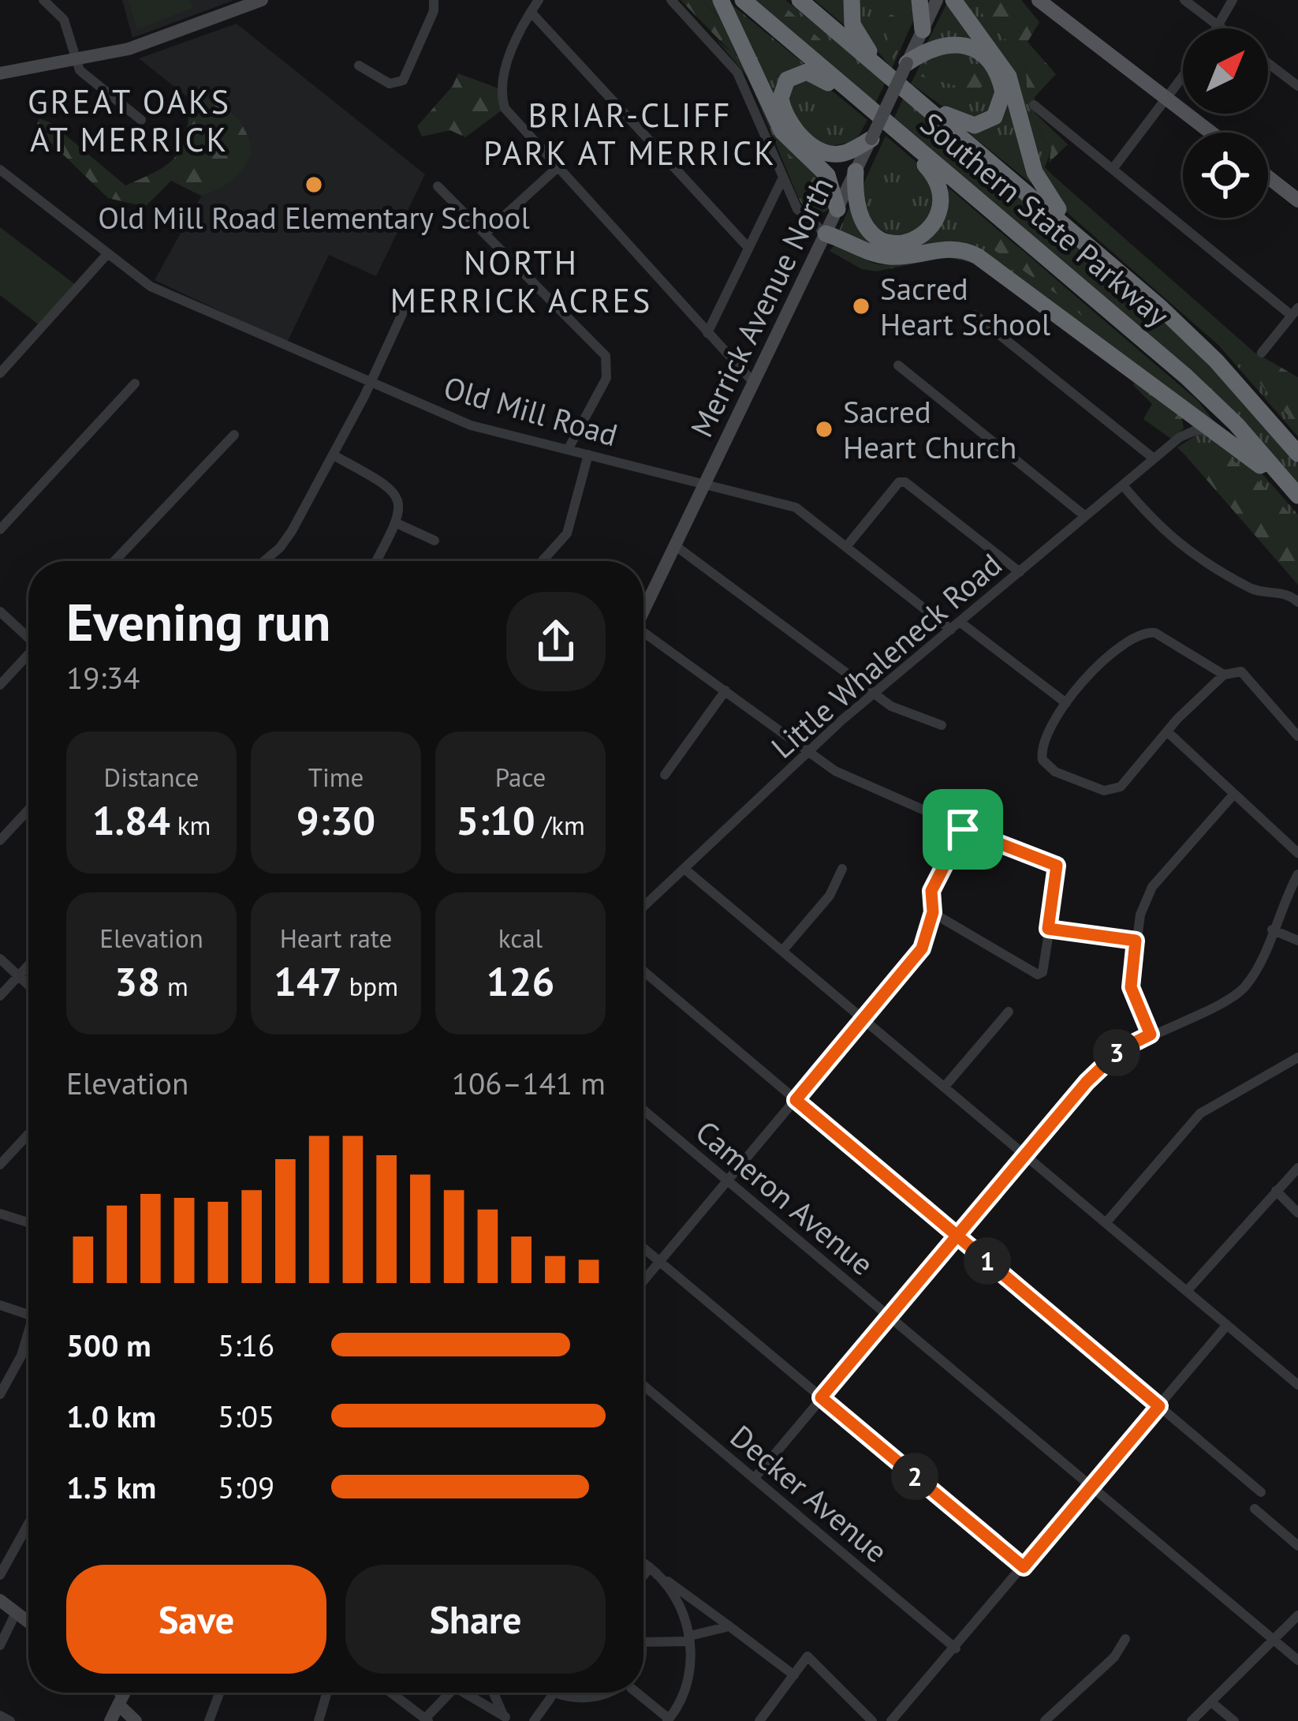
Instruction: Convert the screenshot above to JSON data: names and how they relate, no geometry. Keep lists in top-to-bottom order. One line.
{"streets":{"highway":["Southern State Parkway"],"main road":["Merrick Avenue North"],"street":["Old Mill Road","Little Whaleneck Road","Cameron Avenue","Decker Avenue"]},"crossings":[["Merrick Avenue North","Old Mill Road"],["Old Mill Road","Little Whaleneck Road"]],"districts":["GREAT OAKS AT MERRICK","BRIAR-CLIFF PARK AT MERRICK","NORTH MERRICK ACRES"],"places":["Old Mill Road Elementary School","Sacred Heart School","Sacred Heart Church"],"north":"top right","page":{"heading":["Evening run","19:34"],"stats":[["Distance","1.84 km"],["Time","9:30"],["Pace","5:10 /km"],["Elevation","38 m"],["Heart rate","147 bpm"],["kcal","126"]],"pins":["3","1","2"],"chart":["Elevation","106–141 m"],"list":[{"name":"500 m","note":"5:16"},{"name":"1.0 km","note":"5:05"},{"name":"1.5 km","note":"5:09"}],"buttons":["Save","Share"]}}
